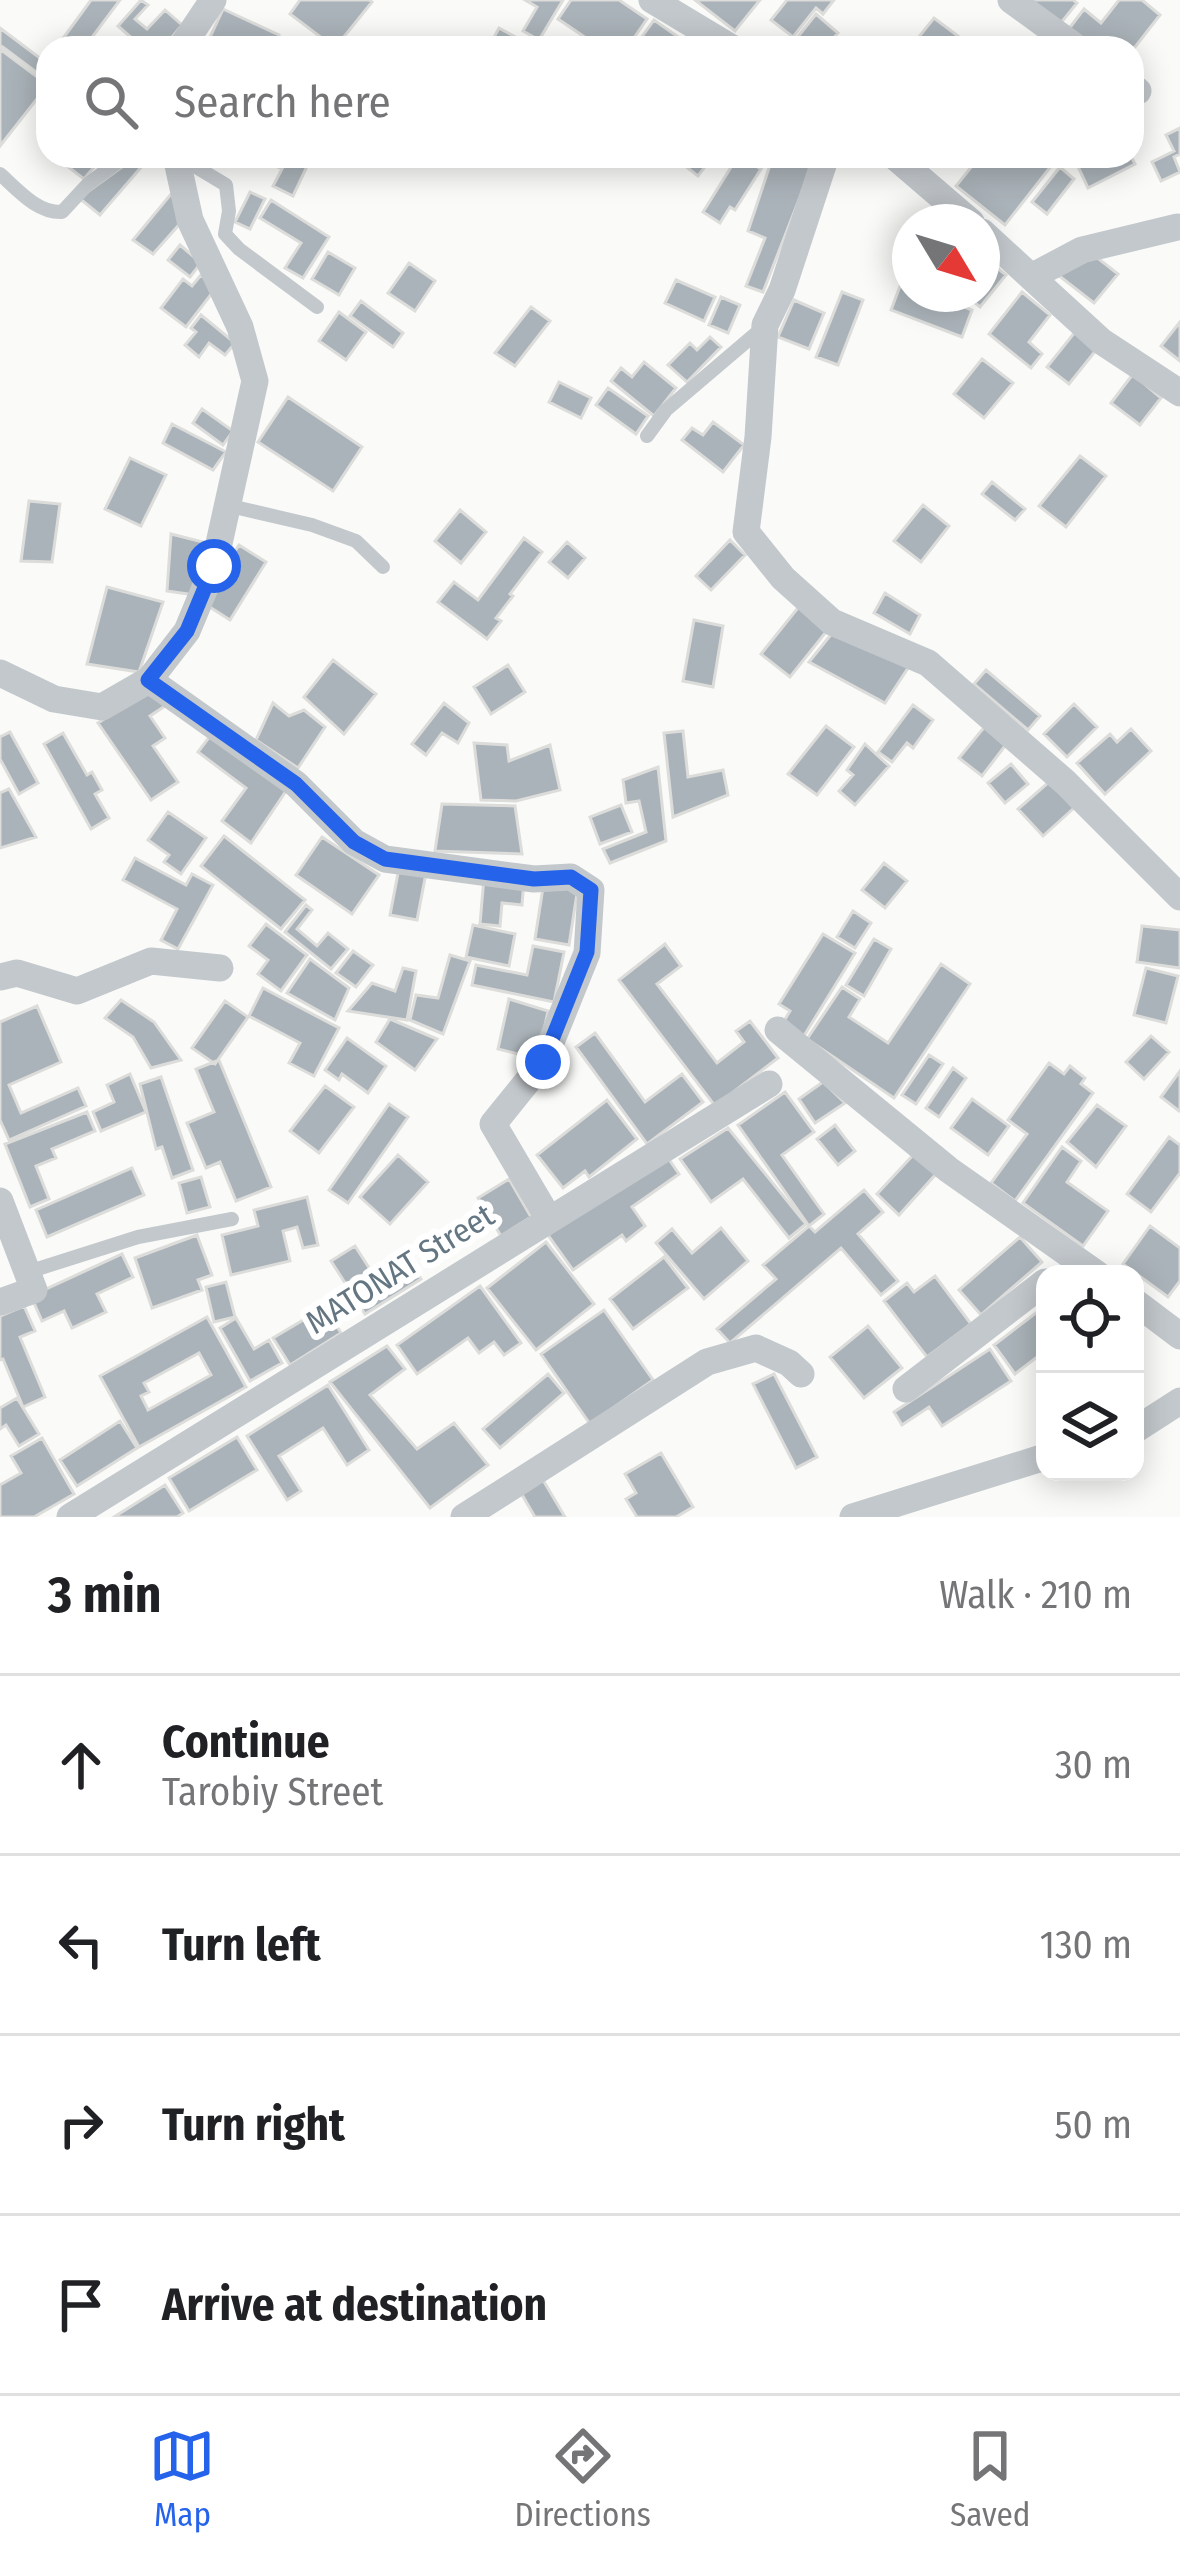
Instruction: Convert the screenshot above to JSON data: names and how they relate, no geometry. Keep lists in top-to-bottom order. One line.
{"streets":{"street":["MATONAT Street"]},"north":"bottom right","page":{"search":"Search here","heading":["3 min","Walk · 210 m"],"list":[["Continue","Tarobiy Street","30 m"],["Turn left","130 m"],["Turn right","50 m"],"Arrive at destination"],"nav":["Map","Directions","Saved"]}}
